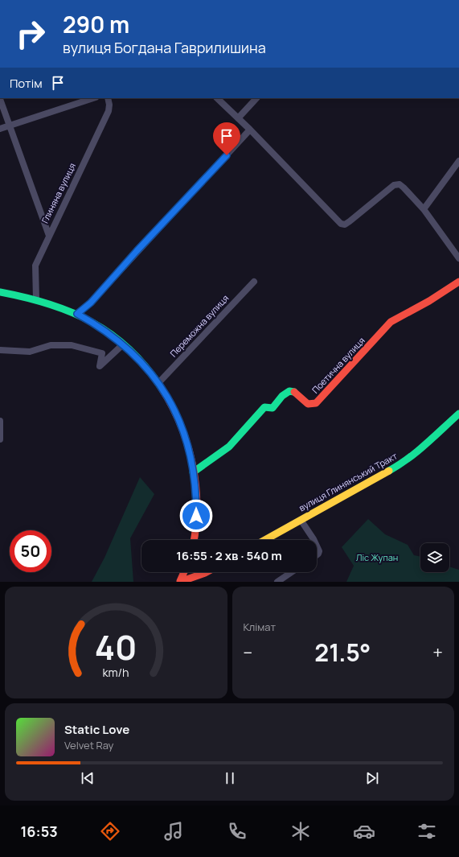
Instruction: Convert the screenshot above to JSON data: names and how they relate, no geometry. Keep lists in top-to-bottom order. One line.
{"streets":{"main road":["Поетична вулиця","вулиця Глинянський Тракт"],"street":["Глиняна вулиця","Переможна вулиця"]},"parks":["Ліс Жупан"],"page":{"turn":["290 m","вулиця Богдана Гаврилишина"],"then":"Потім","limit":"50","trip":"16:55 · 2 хв · 540 m","tile":"Клімат","heat":["−","21.5°","+"],"song":["Static Love","Velvet Ray"],"tabs":"16:53","gauge":["40","km/h"]}}
